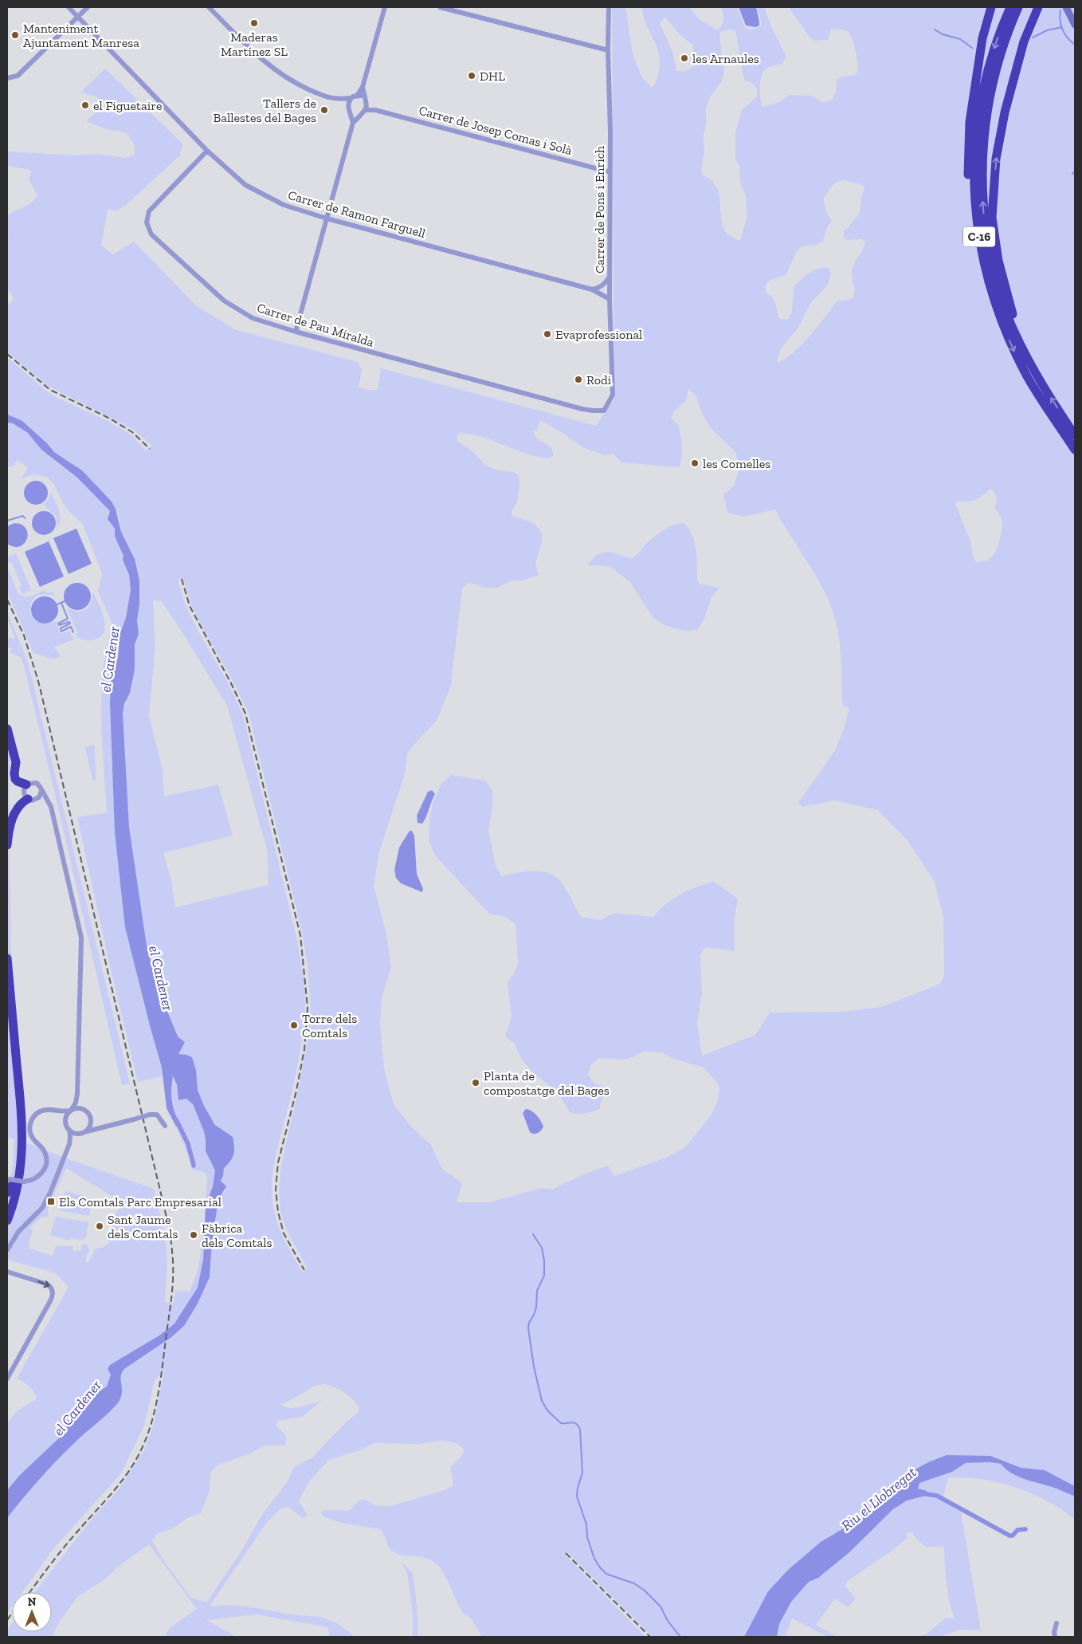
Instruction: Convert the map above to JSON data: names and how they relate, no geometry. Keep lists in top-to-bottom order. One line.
{"streets":{"highway":["C-16"],"street":["Carrer de Josep Comas i Solà","Carrer de Pons i Enrich","Carrer de Ramon Farguell","Carrer de Pau Miralda"]},"crossings":[["Carrer de Josep Comas i Solà","Carrer de Pons i Enrich"],["Carrer de Pons i Enrich","Carrer de Ramon Farguell"],["Carrer de Pons i Enrich","Carrer de Pau Miralda"],["Carrer de Ramon Farguell","Carrer de Pau Miralda"]],"water":["el Cardener","Riu el Llobregat"],"places":{"other":["Maderas Martínez SL","Manteniment Ajuntament Manresa","les Arnaules","DHL","el Figuetaire","Tallers de Ballestes del Bages","Evaprofessional","Rodi","les Comelles","Torre dels Comtals","Planta de compostatge del Bages","Sant Jaume dels Comtals","Fàbrica dels Comtals"],"transit":["Els Comtals Parc Empresarial"]},"north":"top"}
